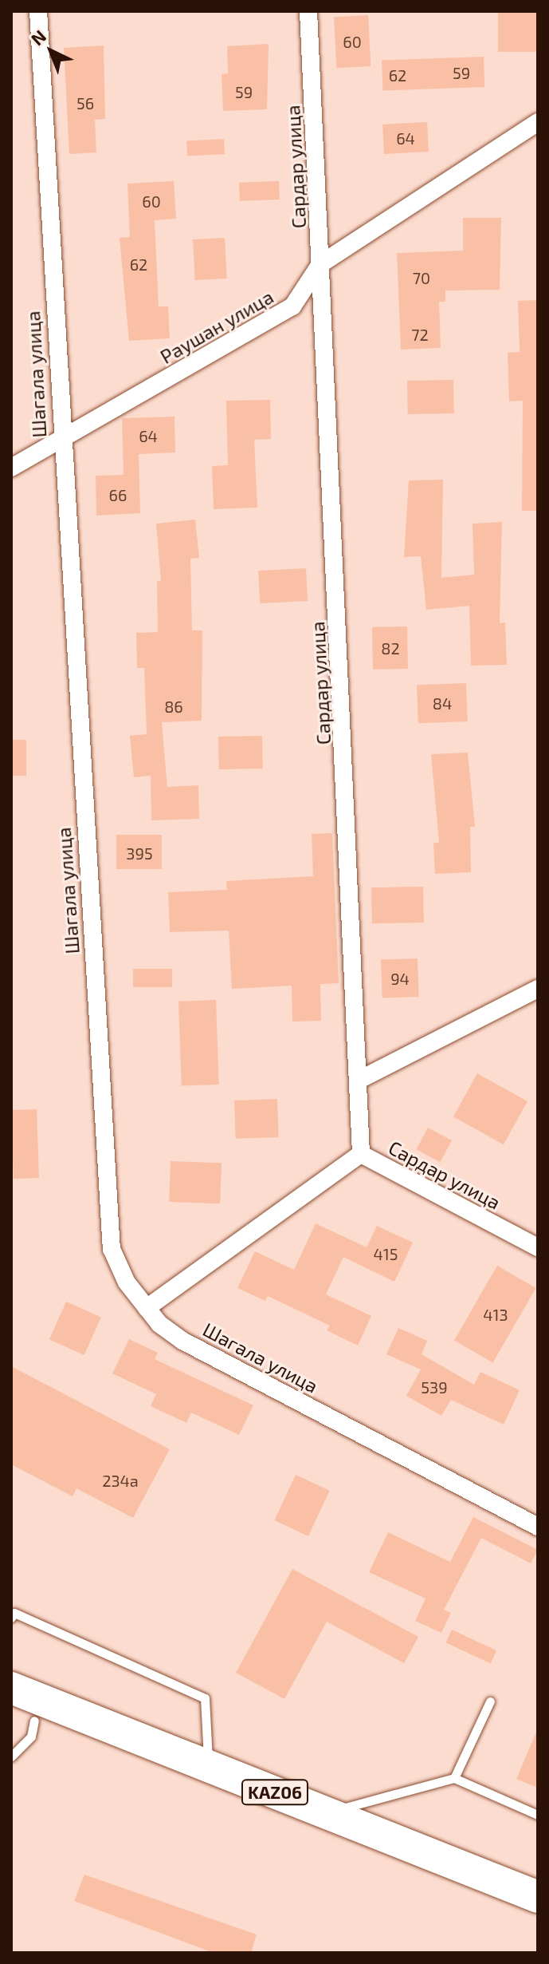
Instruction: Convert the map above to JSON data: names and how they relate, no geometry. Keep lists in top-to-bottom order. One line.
{"streets":{"highway":["KАZ06"],"street":["Сардар улица","Раушан улица","Шагала улица"]},"crossings":[["Сардар улица","Раушан улица"],["Раушан улица","Шагала улица"]],"house_numbers":["60","59","62","59","56","64","60","62","70","72","64","66","82","84","86","395","94","415","413","539","234а"],"north":"top left"}
